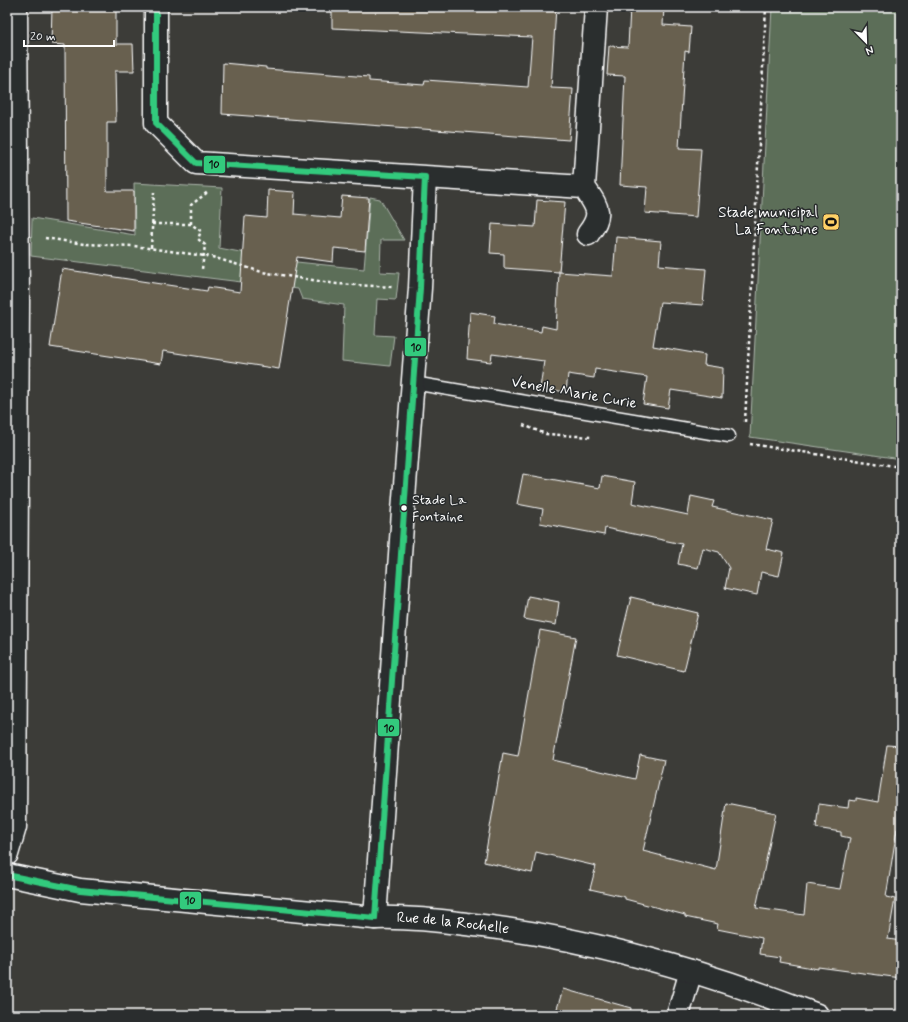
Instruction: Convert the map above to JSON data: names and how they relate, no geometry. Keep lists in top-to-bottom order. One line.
{"streets":{"street":["Rue de la Rochelle"],"lane":["Venelle Marie Curie"]},"places":{"sports":["Stade municipal La Fontaine"],"other":["Stade La Fontaine"]},"lines":["transit line 10"],"scale_bar":"20 m","north":"bottom right"}
